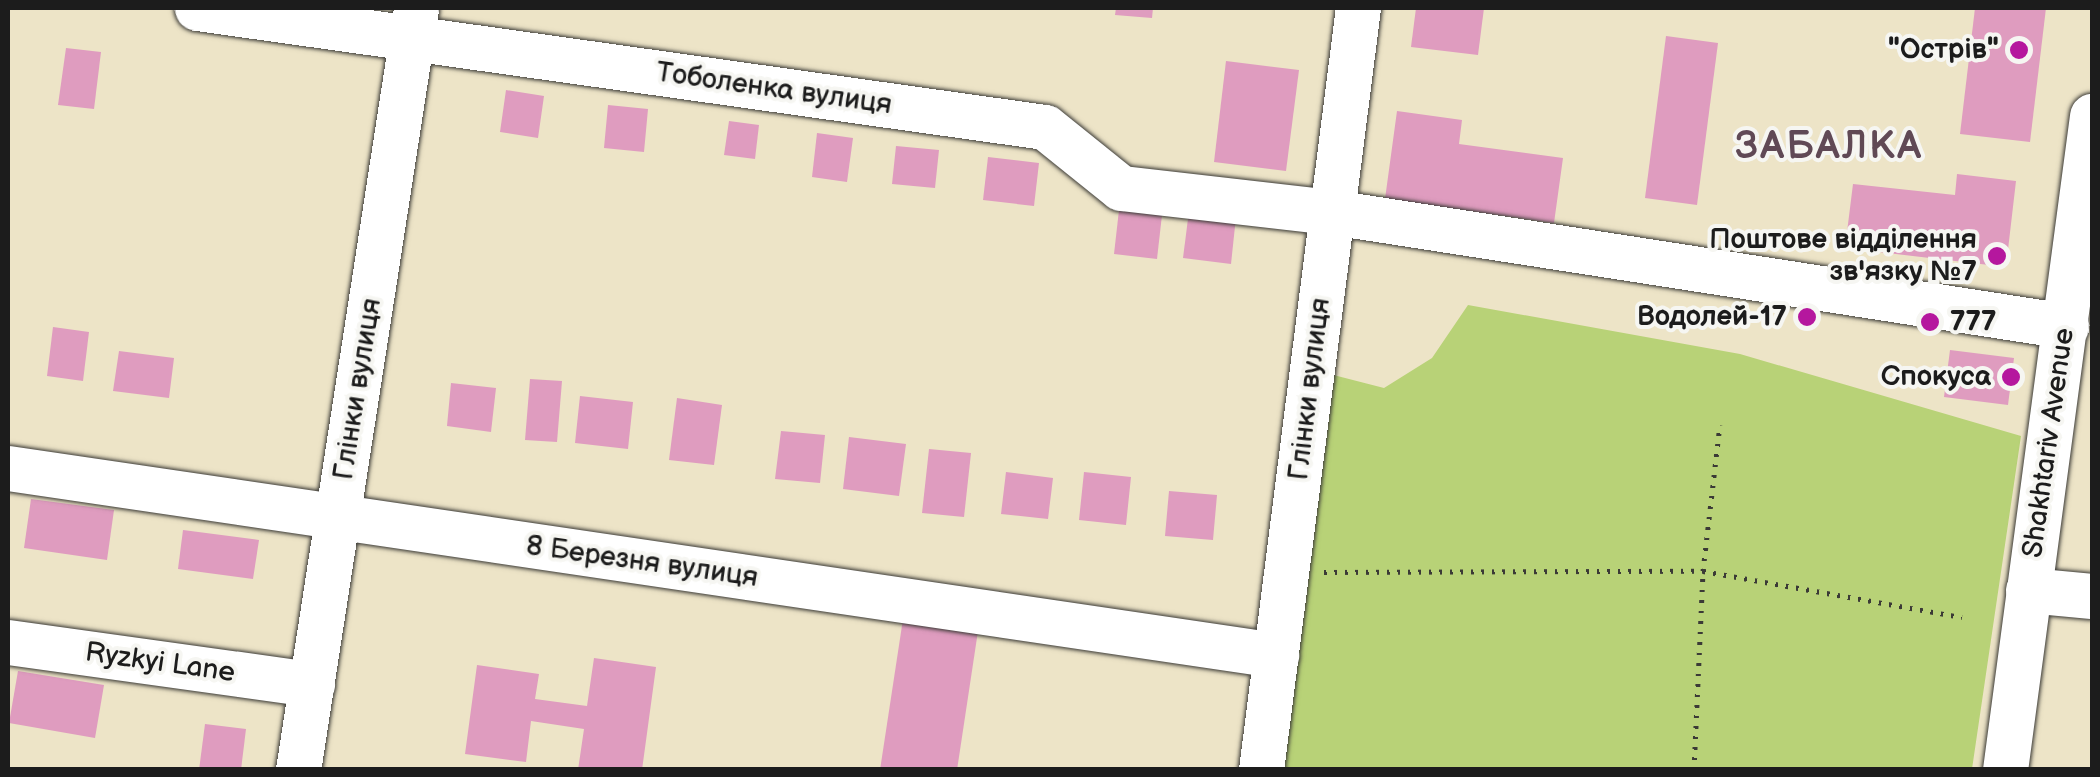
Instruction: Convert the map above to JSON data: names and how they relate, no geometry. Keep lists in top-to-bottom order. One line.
{"streets":{"street":["Тоболенка вулиця","Глінки вулиця","Shakhtariv Avenue","8 Березня вулиця","Ryzkyi Lane"]},"crossings":[["Тоболенка вулиця","Глінки вулиця"],["Тоболенка вулиця","Shakhtariv Avenue"],["Глінки вулиця","8 Березня вулиця"],["Глінки вулиця","Ryzkyi Lane"]],"districts":["ЗАБАЛКА"],"places":["\"Острів\"","Поштове відділення зв'язку №7","Водолей-17","777","Спокуса"]}
